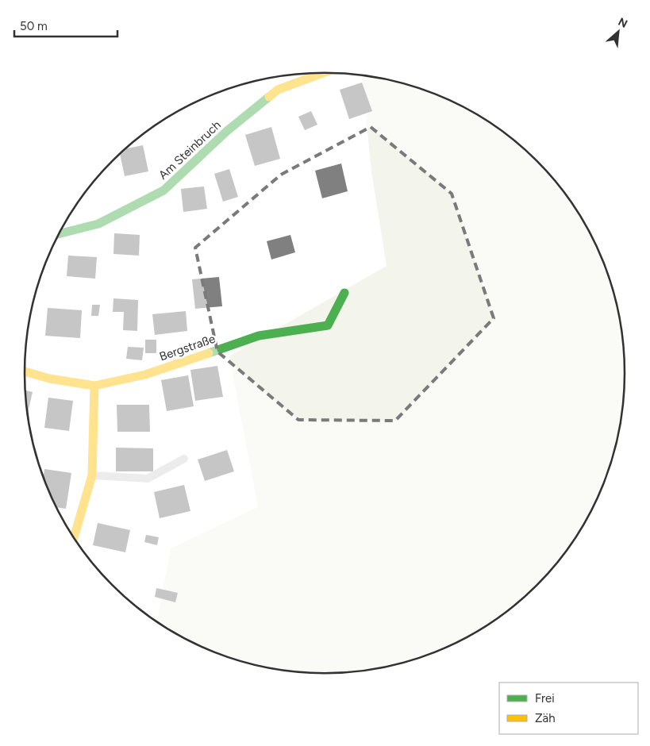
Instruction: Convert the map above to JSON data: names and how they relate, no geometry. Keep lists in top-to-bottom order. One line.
{"streets":{"street":["Am Steinbruch","Bergstraße"]},"legend":["Frei","Zäh"],"scale_bar":"50 m","north":"top right"}
